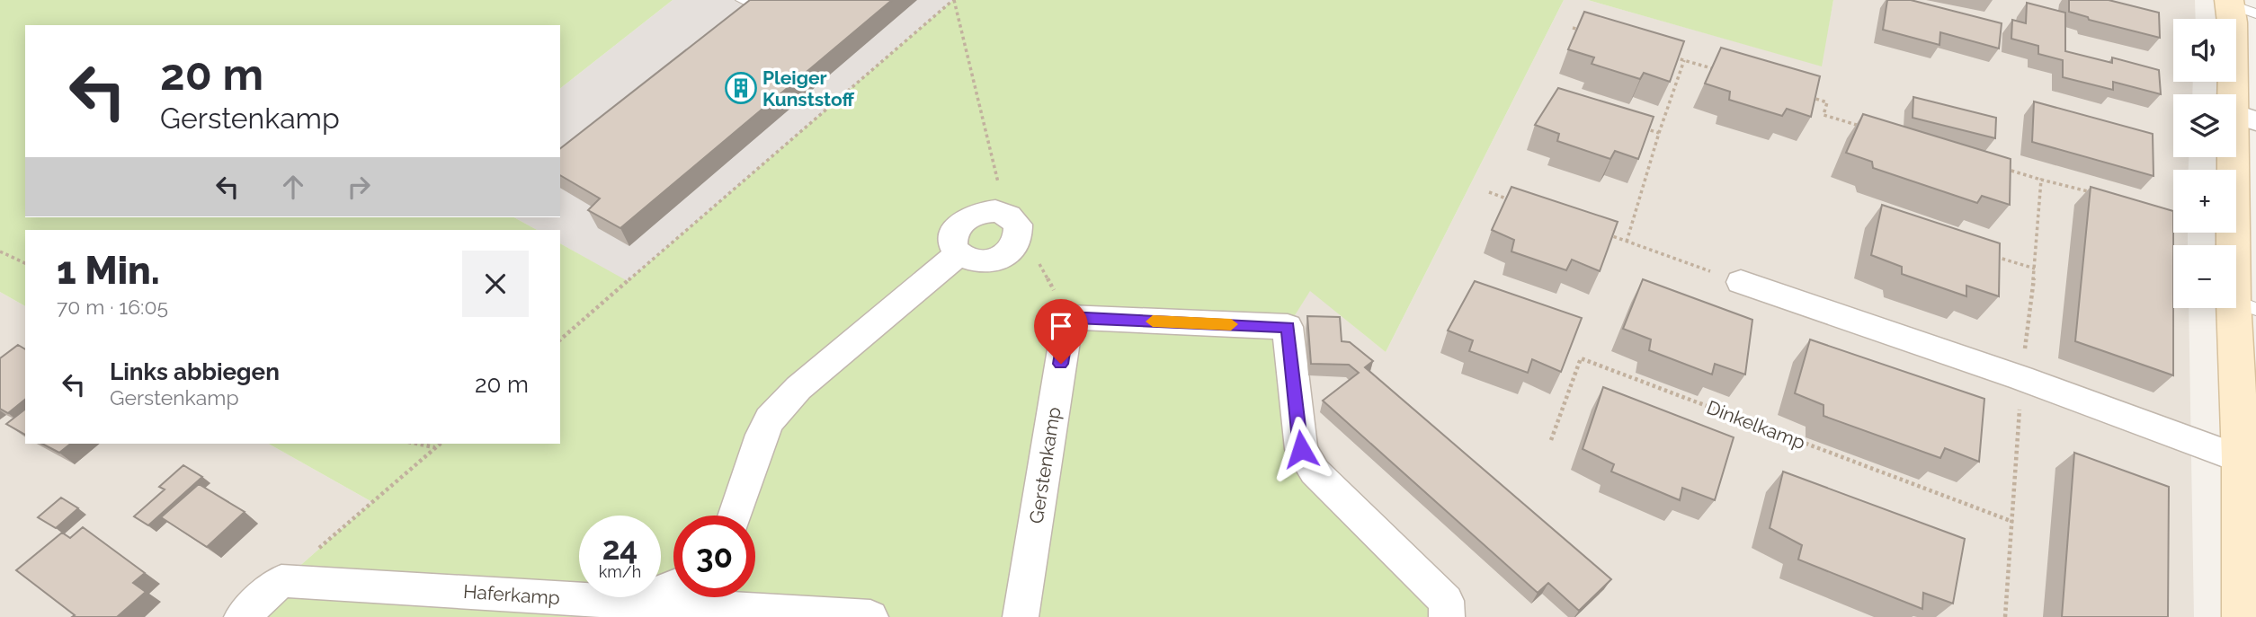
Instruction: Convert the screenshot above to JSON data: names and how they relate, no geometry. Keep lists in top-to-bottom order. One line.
{"streets":{"street":["Gerstenkamp","Haferkamp"],"path":["Dinkelkamp"]},"places":{"building":["Pleiger Kunststoff"]},"page":{"map_buttons":["+","−"],"turn":["20 m","Gerstenkamp"],"heading":["1 Min.","70 m · 16:05"],"list":[{"name":"Links abbiegen","note":"Gerstenkamp","value":"20 m"}],"speed":"24 km/h","limit":"30"}}
